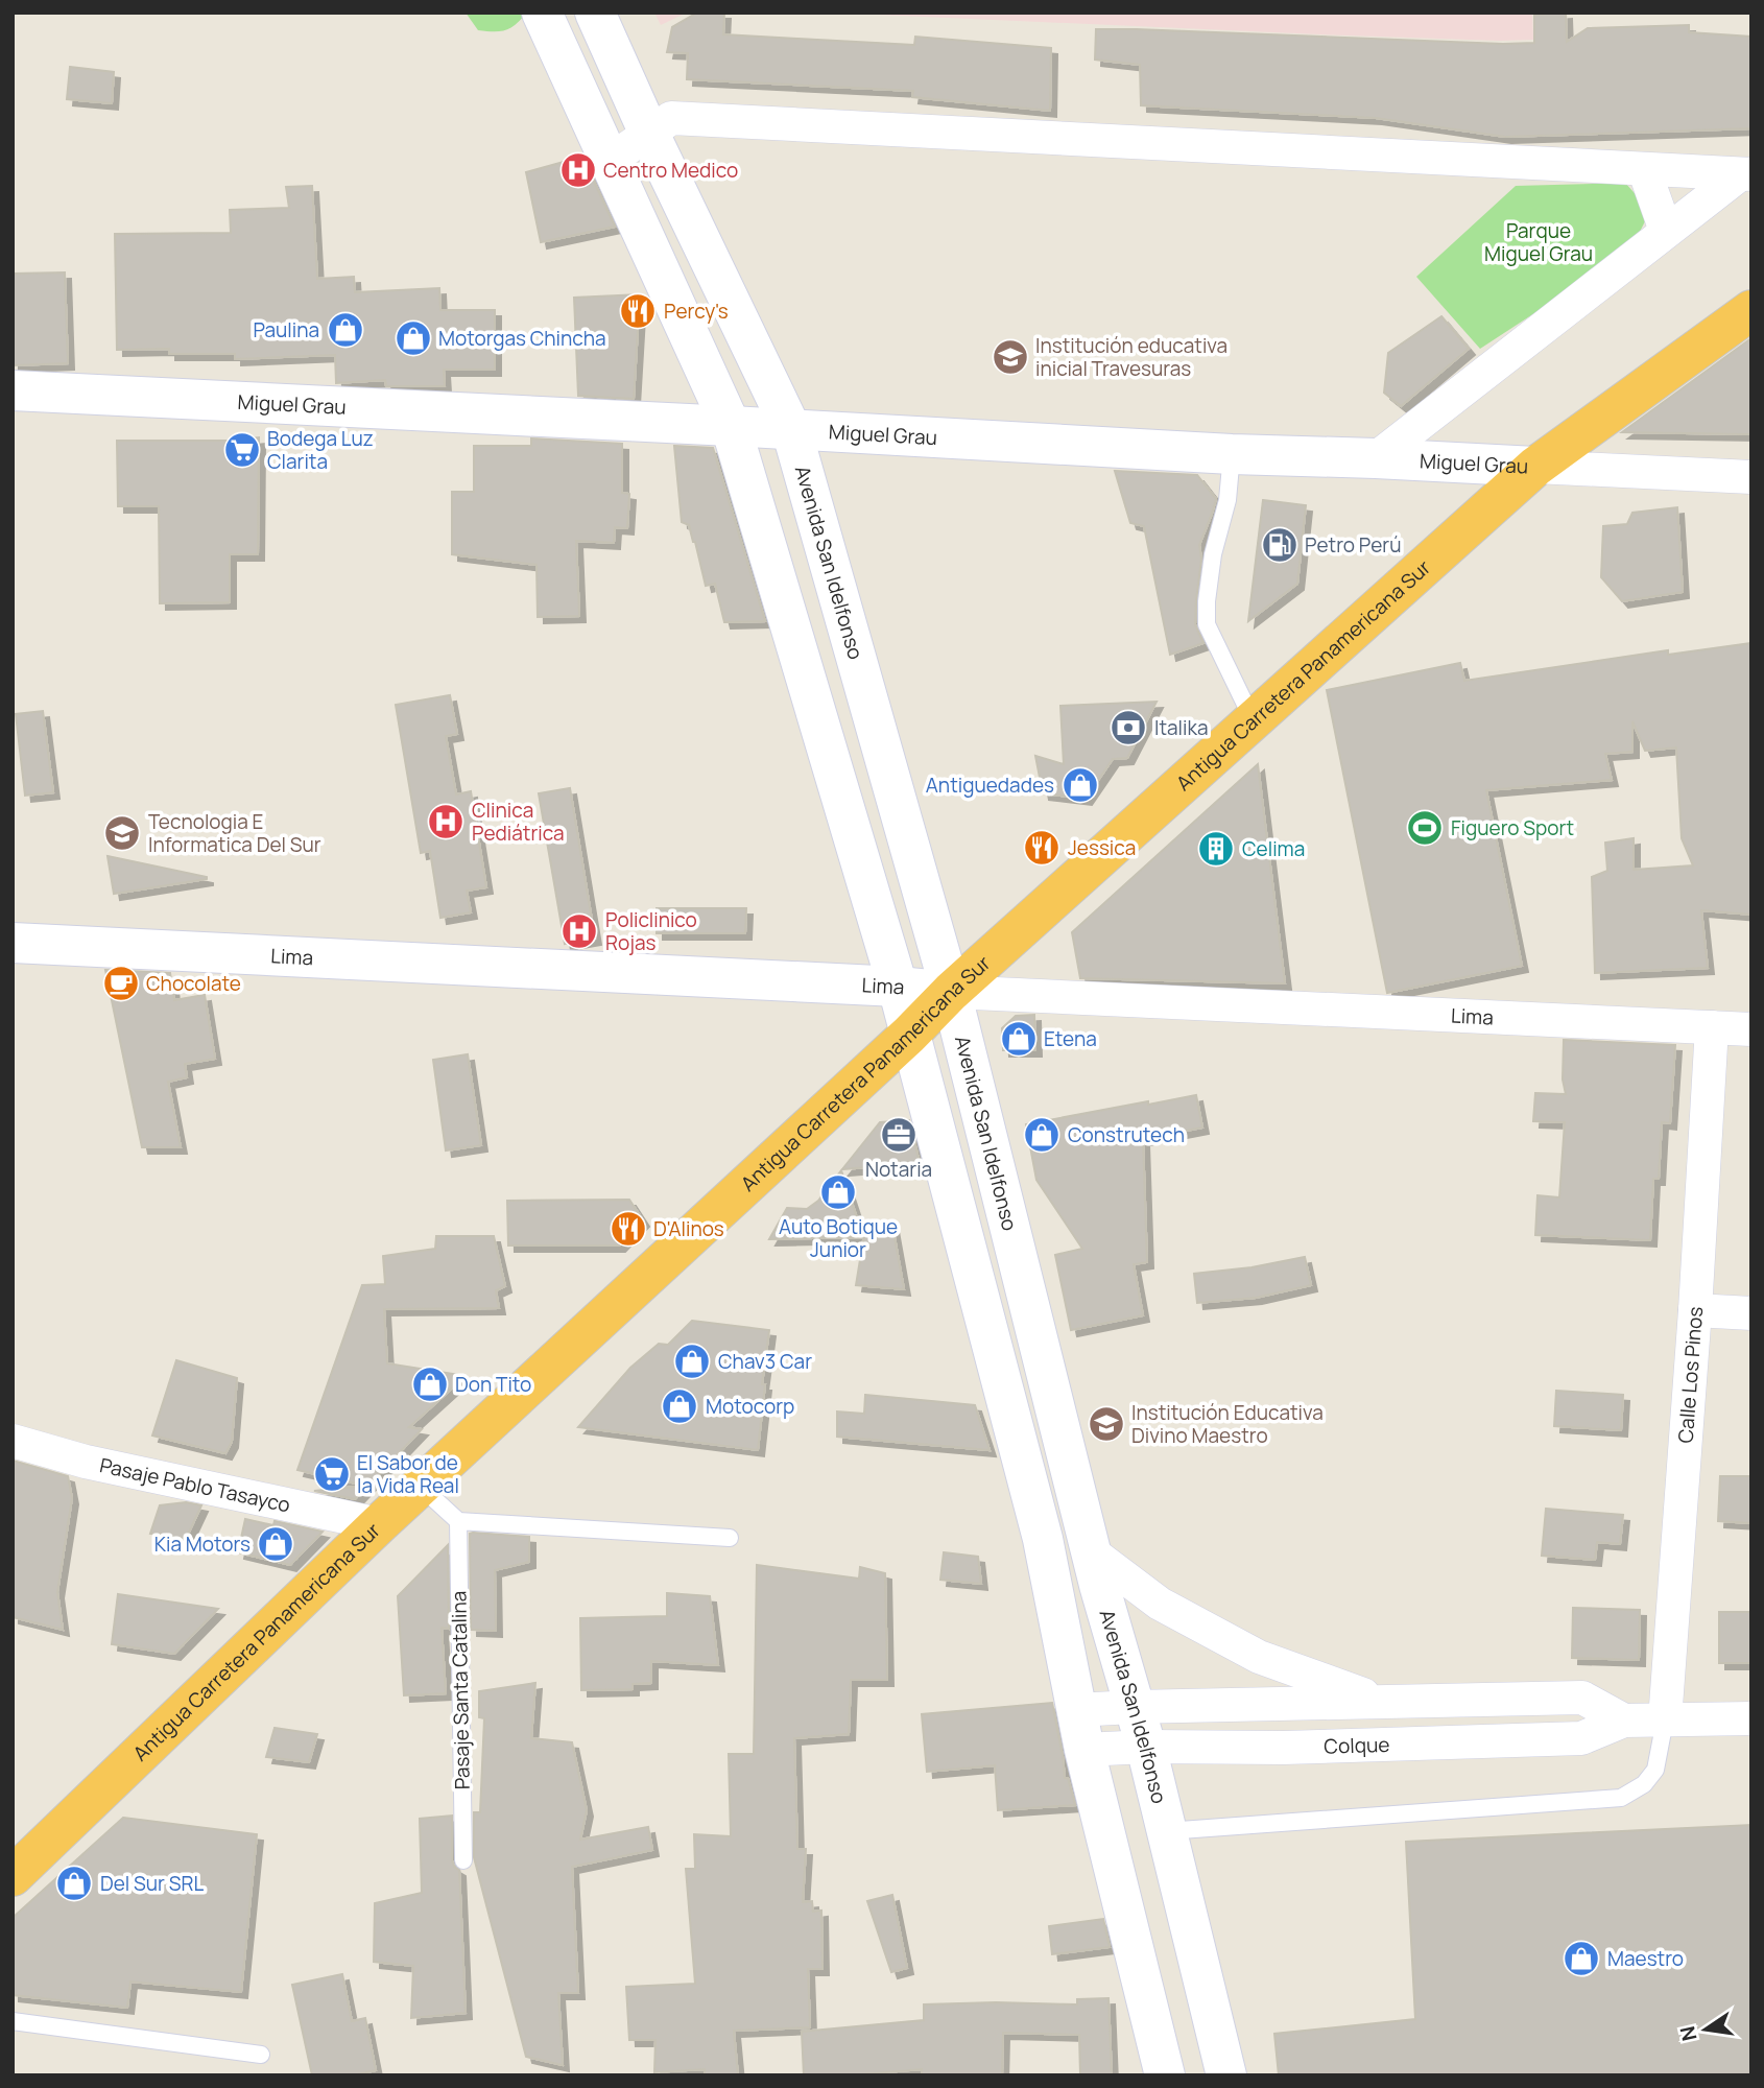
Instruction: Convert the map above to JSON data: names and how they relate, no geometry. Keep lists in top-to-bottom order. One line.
{"streets":{"highway":["Antigua Carretera Panamericana Sur"],"street":["Miguel Grau","Avenida San Idelfonso","Lima","Calle Los Pinos","Pasaje Pablo Tasayco","Colque"],"lane":["Pasaje Santa Catalina"]},"crossings":[["Miguel Grau","Avenida San Idelfonso"],["Miguel Grau","Antigua Carretera Panamericana Sur"],["Avenida San Idelfonso","Antigua Carretera Panamericana Sur"],["Avenida San Idelfonso","Lima"],["Avenida San Idelfonso","Colque"],["Antigua Carretera Panamericana Sur","Lima"],["Antigua Carretera Panamericana Sur","Pasaje Pablo Tasayco"],["Lima","Calle Los Pinos"],["Calle Los Pinos","Colque"]],"parks":["Parque Miguel Grau"],"places":{"hospital":["Centro Medico","Clinica Pediátrica","Policlinico Rojas"],"restaurant":["Percy's","Jessica","D'Alinos"],"shop":["Paulina","Motorgas Chincha","Antiguedades","Etena","Construtech","Auto Botique Junior","Chav3 Car","Don Tito","Motocorp","Kia Motors","Del Sur SRL","Maestro"],"school or university":["Institución educativa inicial Travesuras","Tecnologia E Informatica Del Sur","Institución Educativa Divino Maestro"],"supermarket":["Bodega Luz Clarita","El Sabor de la Vida Real"],"fuel station":["Petro Perú"],"bank":["Italika"],"sports":["Figuero Sport"],"building":["Celima"],"cafe":["Chocolate"],"office":["Notaria"]},"north":"left"}
